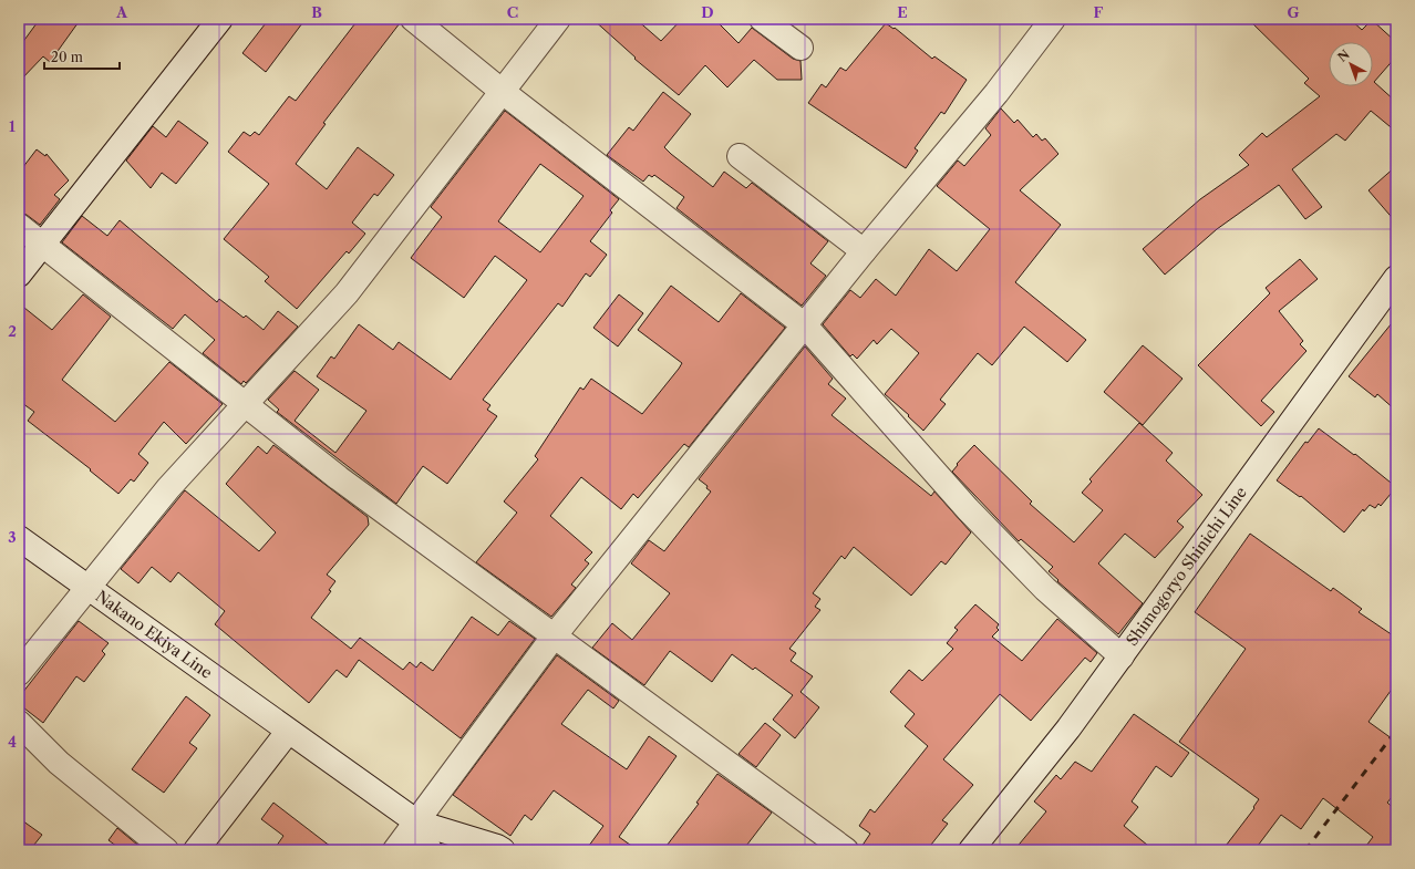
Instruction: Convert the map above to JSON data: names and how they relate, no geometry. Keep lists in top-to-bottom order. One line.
{"streets":{"street":["Shimogoryo Shinichi Line","Nakano Ekiya Line"]},"scale_bar":"20 m","north":"top left","grid":{"columns":["A","B","C","D","E","F","G"],"rows":["1","2","3","4"]}}
